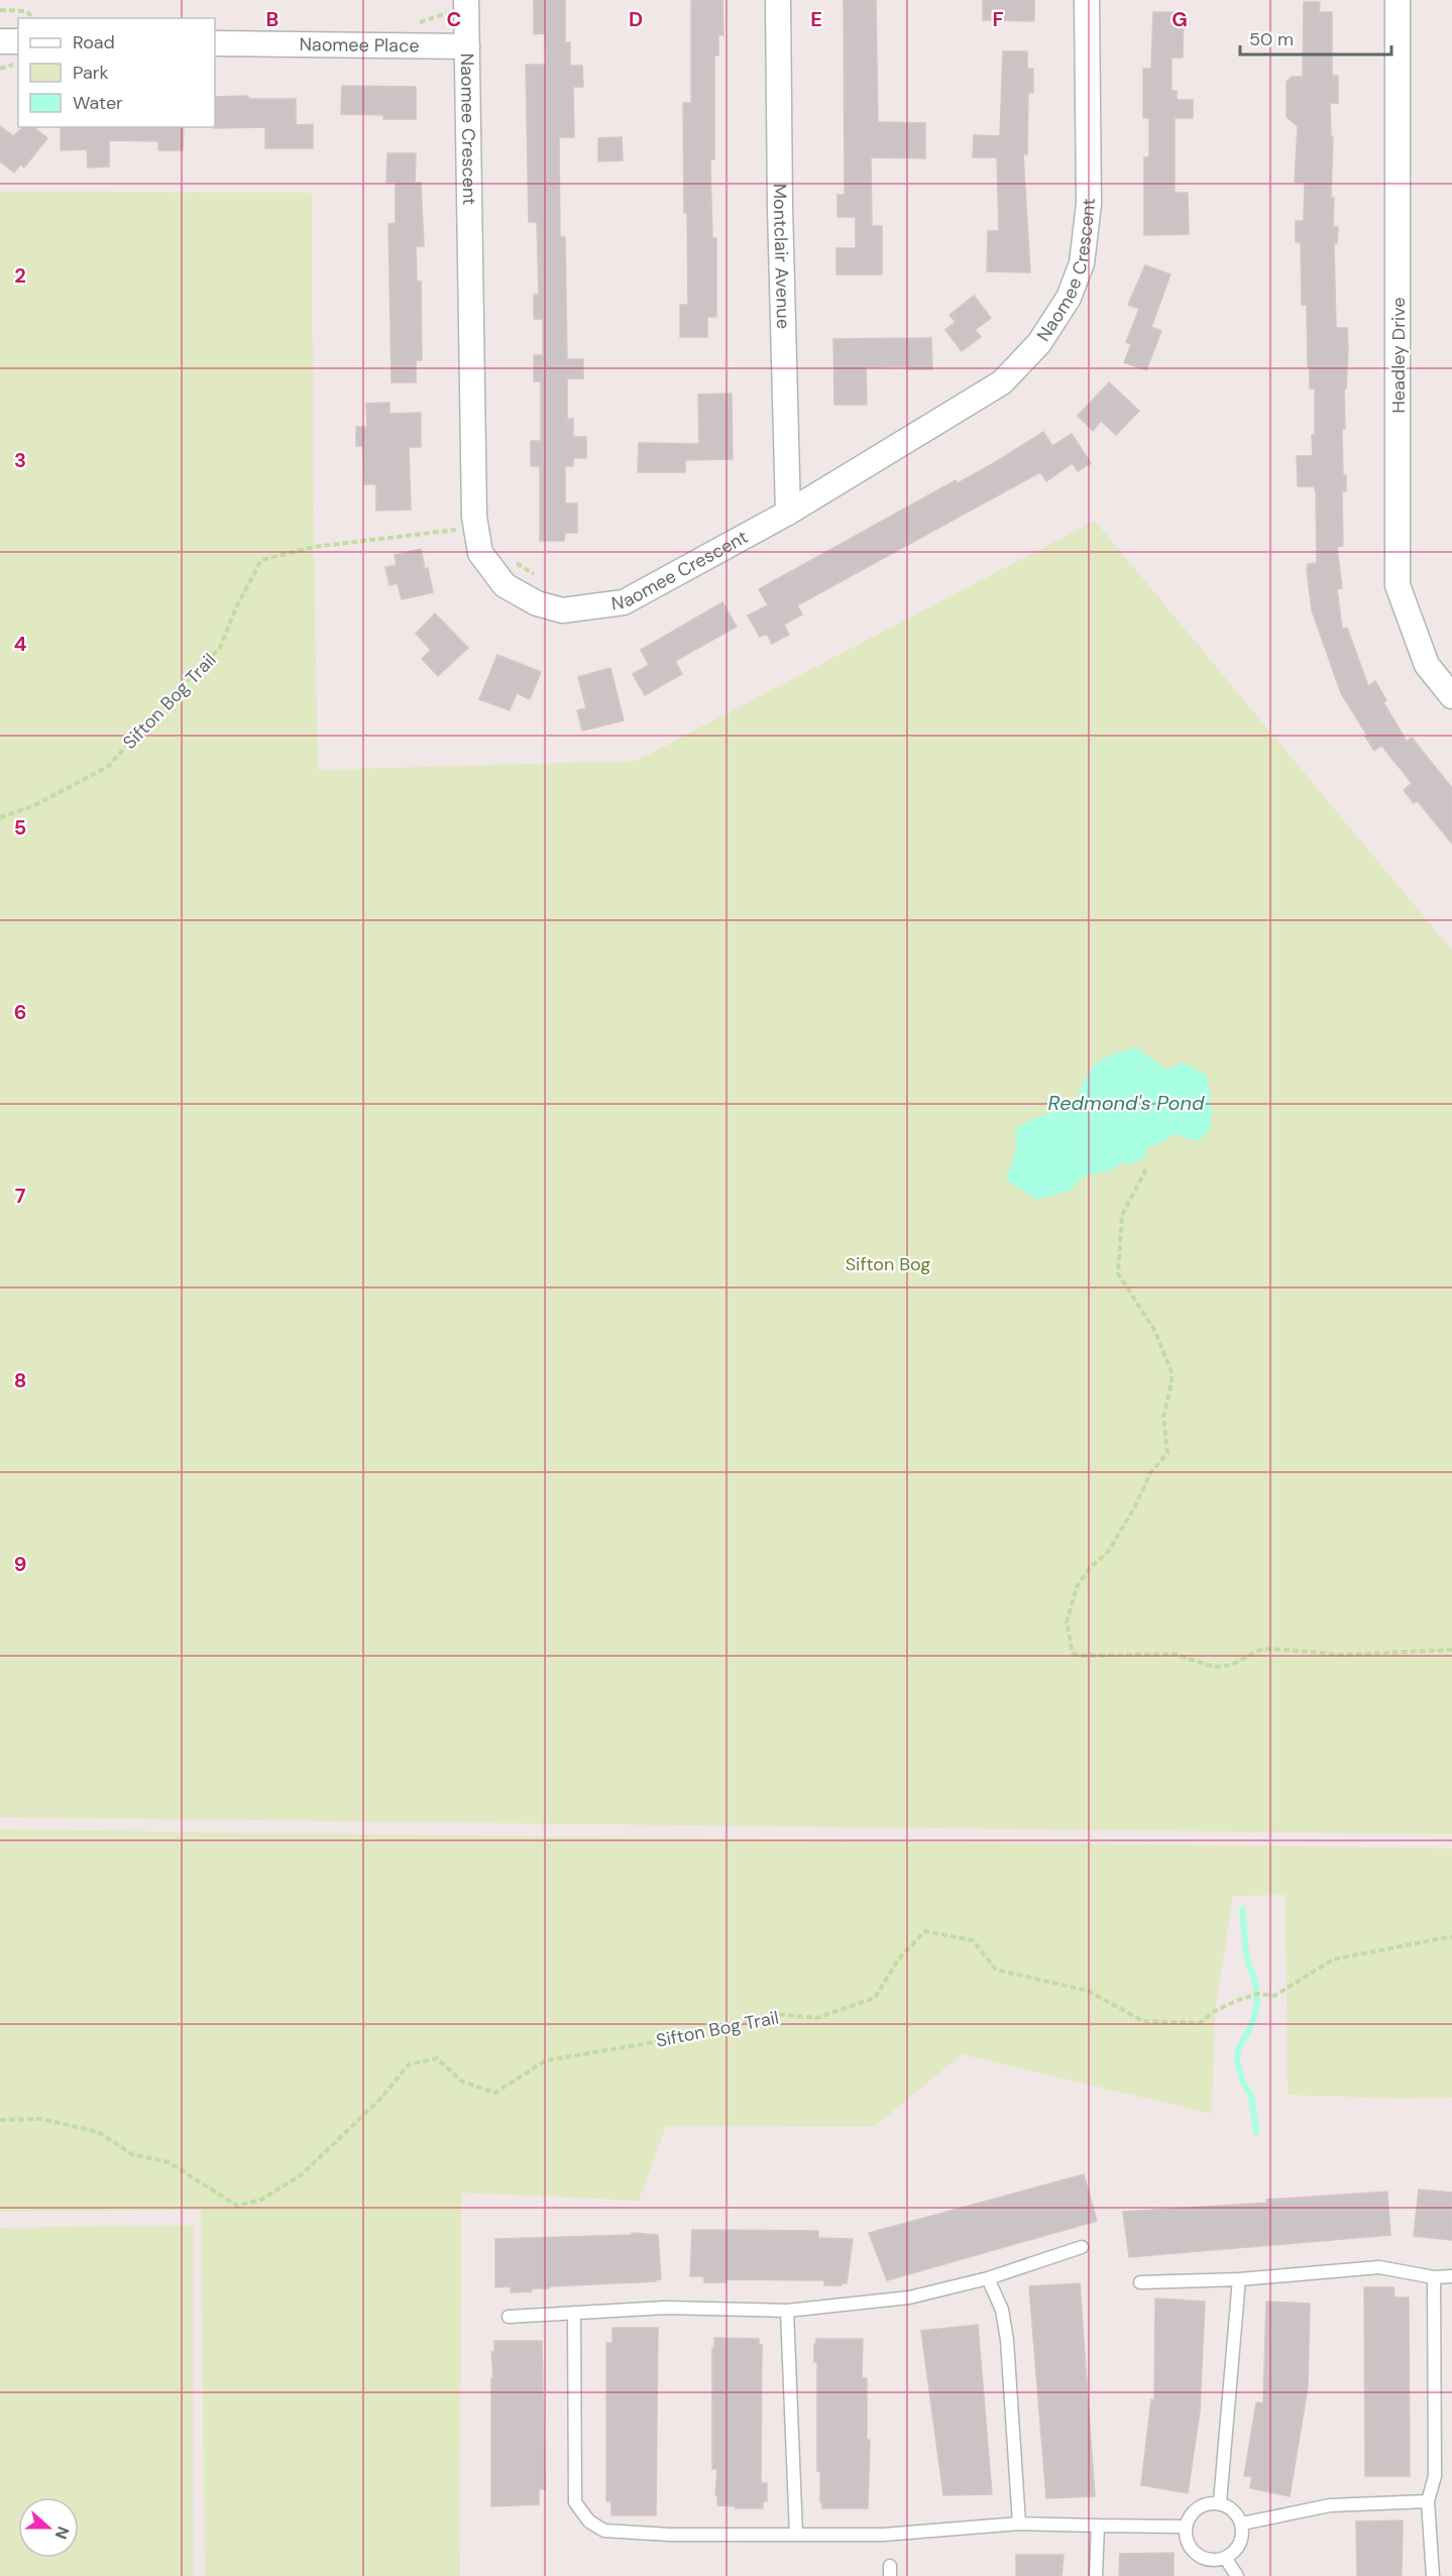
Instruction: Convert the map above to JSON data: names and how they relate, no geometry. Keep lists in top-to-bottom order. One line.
{"streets":{"street":["Naomee Place","Naomee Crescent","Montclair Avenue","Headley Drive"],"path":["Sifton Bog Trail"]},"crossings":[["Naomee Place","Naomee Crescent"],["Naomee Crescent","Montclair Avenue"],["Naomee Crescent","Sifton Bog Trail"]],"water":["Redmond's Pond"],"parks":["Sifton Bog"],"legend":["Road","Park","Water"],"scale_bar":"50 m","north":"right","grid":{"columns":["B","C","D","E","F","G"],"rows":["2","3","4","5","6","7","8","9"]}}
